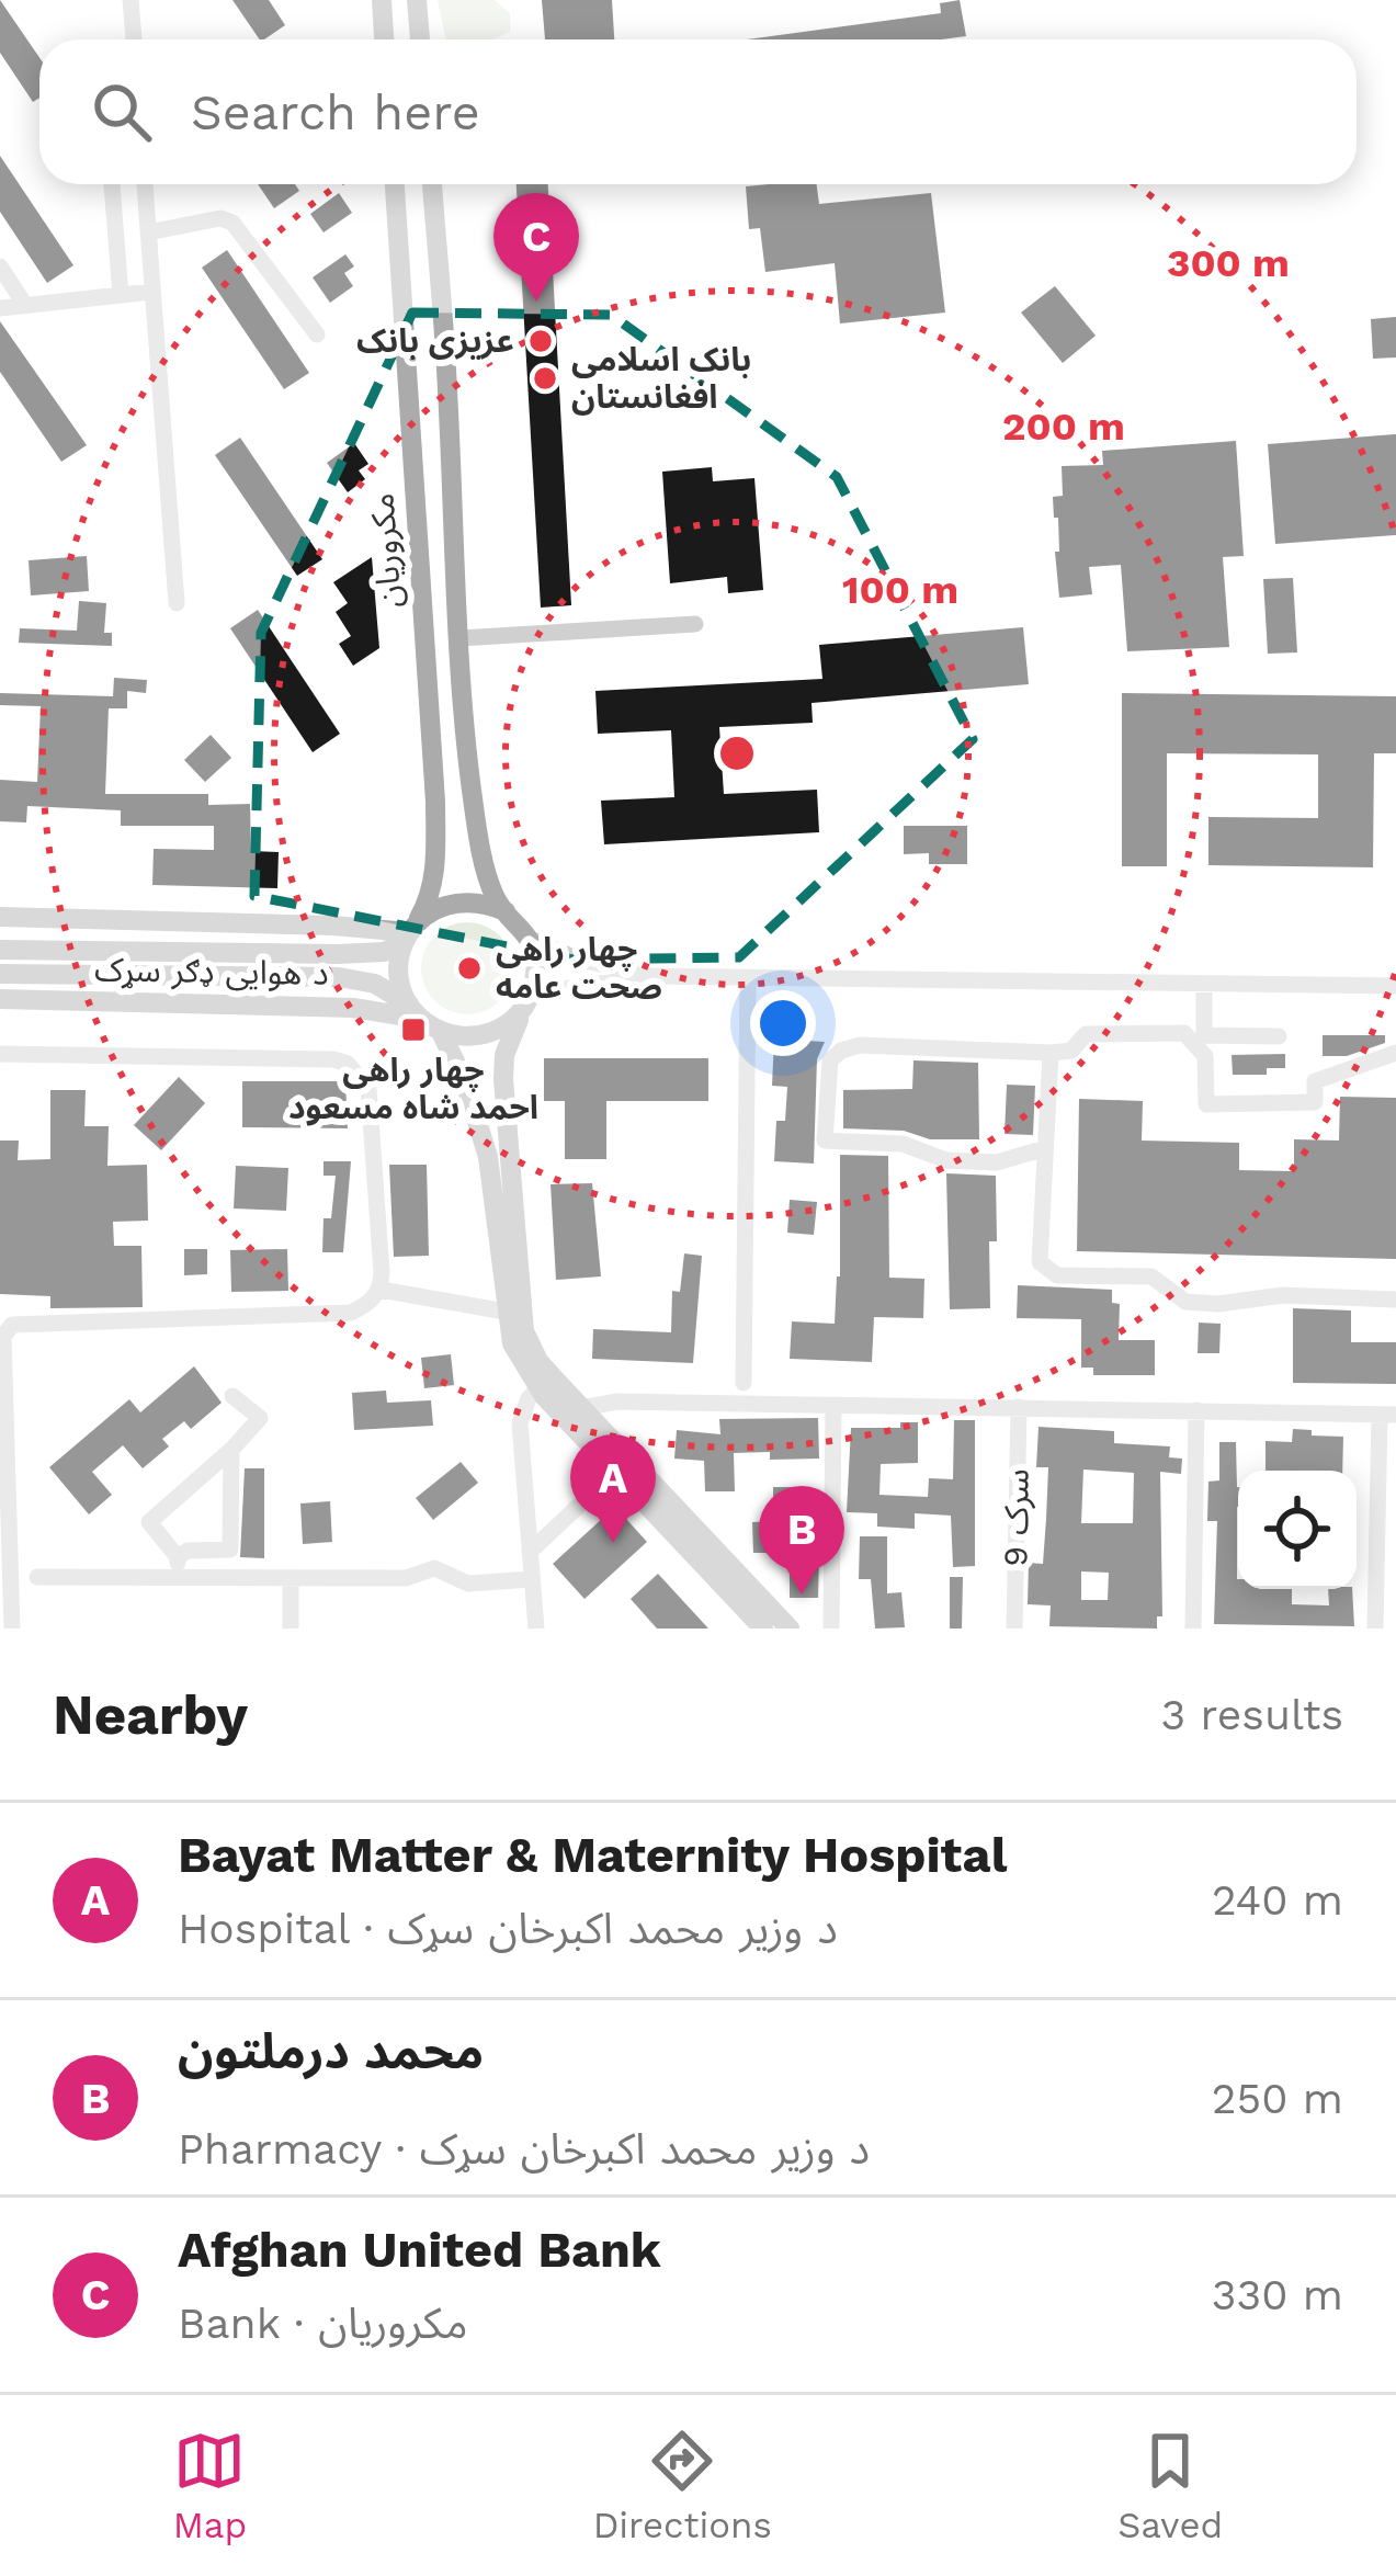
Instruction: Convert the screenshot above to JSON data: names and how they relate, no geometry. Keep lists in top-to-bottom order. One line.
{"streets":{"main road":["مکروریان","د هوایی ډګر سړک"],"street":["سرک 9"]},"crossings":[["مکروریان","د هوایی ډګر سړک"]],"places":{"other":["عزیزی بانک","بانک اسلامی افغانستان","چهار راهی صحت عامه"],"transit":["چهار راهی احمد شاه مسعود"]},"page":{"search":"Search here","pins":["C","A","B"],"heading":["Nearby","3 results"],"list":[{"mark":"A","name":"Bayat Matter & Maternity Hospital","note":"Hospital · د وزیر محمد اکبرخان سړک","value":"240 m"},{"mark":"B","name":"محمد درملتون","note":"Pharmacy · د وزیر محمد اکبرخان سړک","value":"250 m"},{"mark":"C","name":"Afghan United Bank","note":"Bank · مکروریان","value":"330 m"}],"nav":["Map","Directions","Saved"]},"rings":["300 m","200 m","100 m"]}
